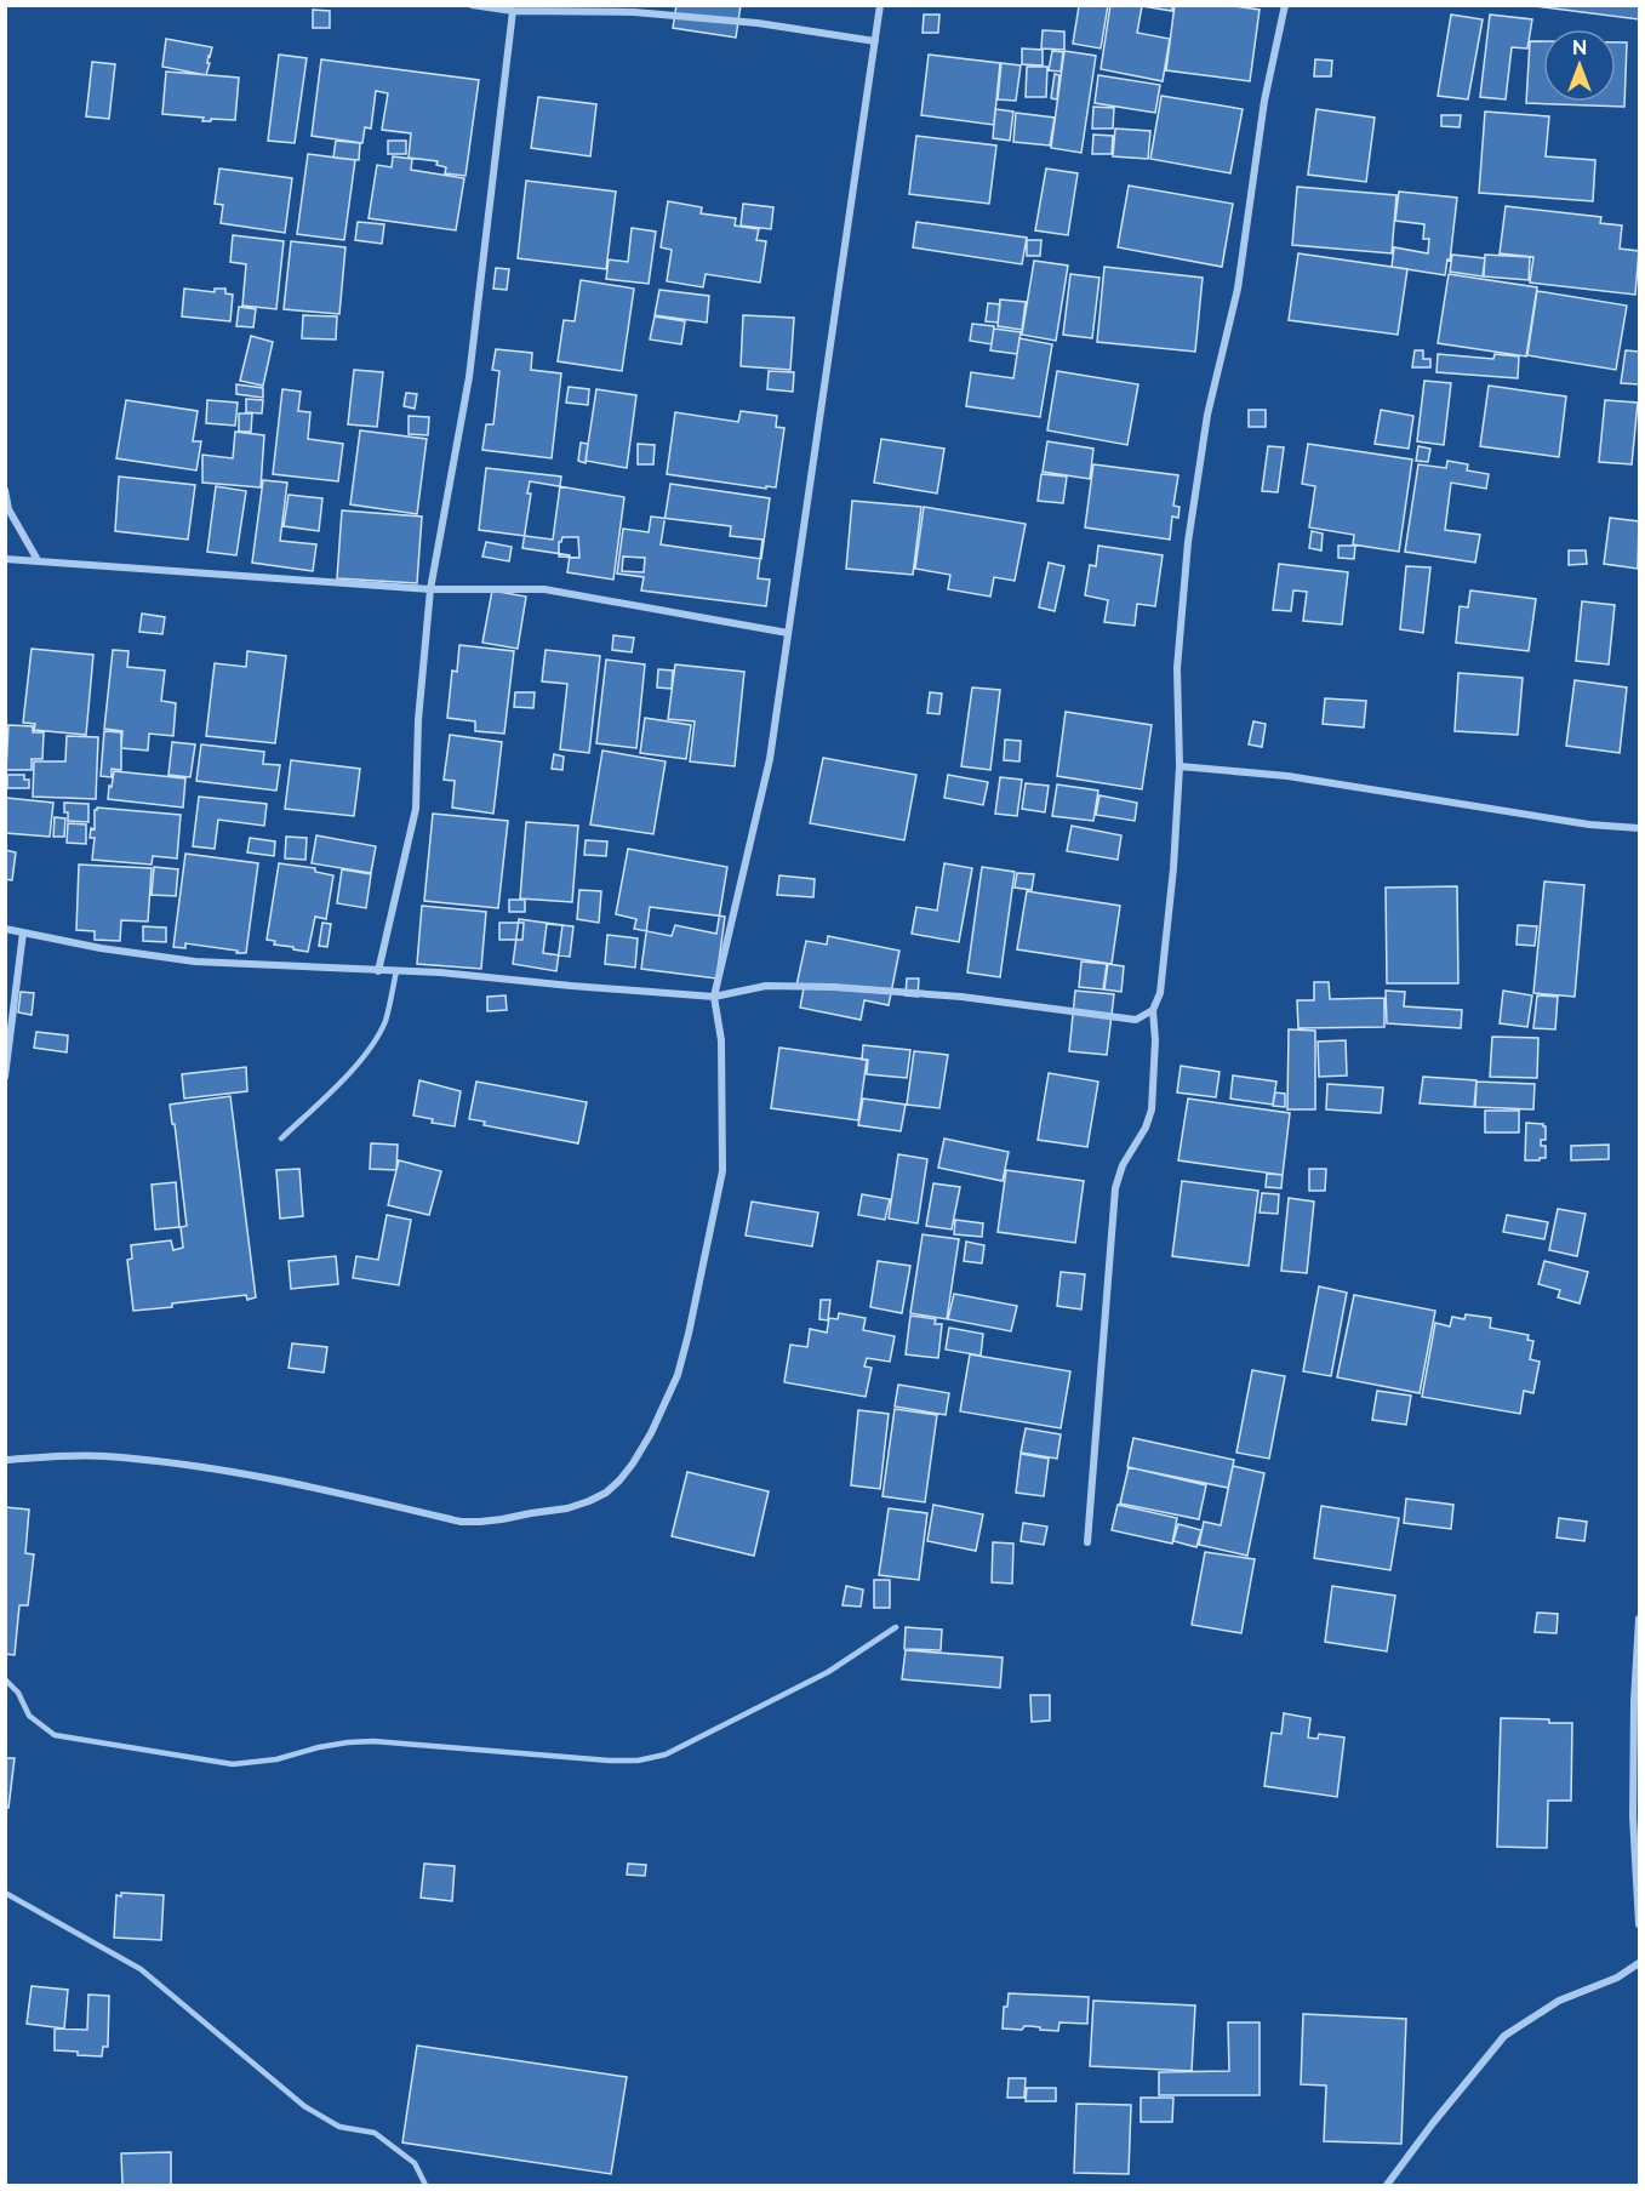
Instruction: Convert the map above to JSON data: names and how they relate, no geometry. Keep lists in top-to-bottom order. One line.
{"north":"top"}
